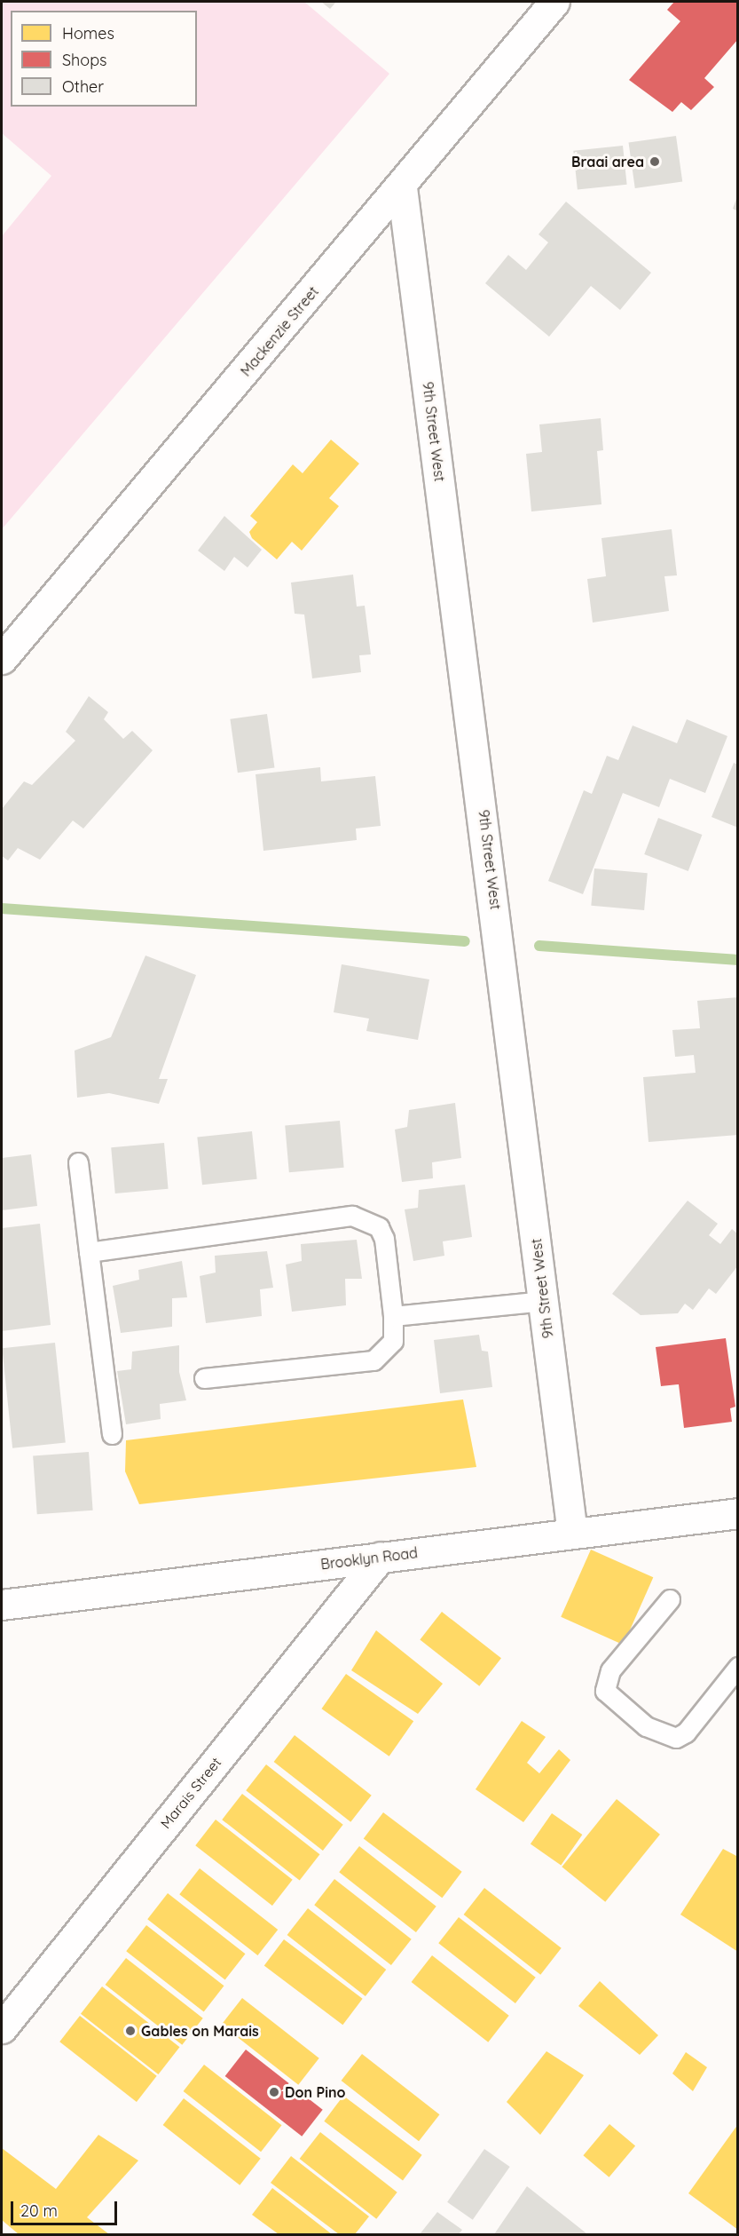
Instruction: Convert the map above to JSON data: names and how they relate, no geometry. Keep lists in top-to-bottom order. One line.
{"streets":{"street":["Mackenzie Street","9th Street West","Brooklyn Road","Marais Street"]},"crossings":[["Mackenzie Street","9th Street West"],["9th Street West","Brooklyn Road"],["Brooklyn Road","Marais Street"]],"places":["Braai area","Gables on Marais","Don Pino"],"legend":["Homes","Shops","Other"],"scale_bar":"20 m"}
